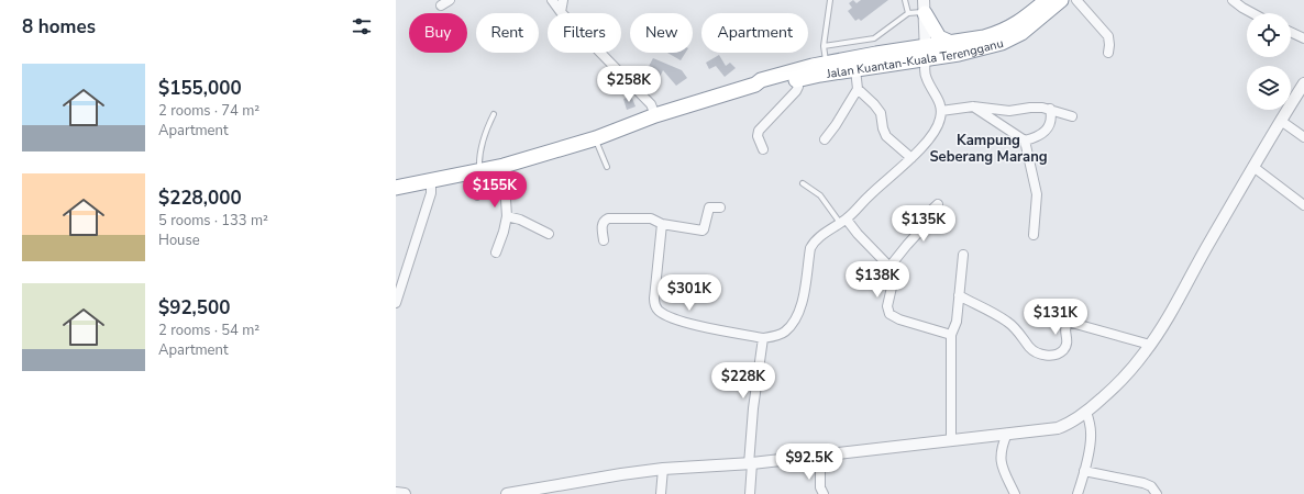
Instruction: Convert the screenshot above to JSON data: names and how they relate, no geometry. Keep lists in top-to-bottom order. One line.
{"streets":{"highway":["Jalan Kuantan-Kuala Terengganu"]},"districts":["Kampung Seberang Marang"],"page":{"heading":"8 homes","chip":["Buy","Rent","Filters","New","Apartment"],"list":[{"name":"$155,000","note":"2 rooms · 74 m² · Apartment"},{"name":"$228,000","note":"5 rooms · 133 m² · House"},{"name":"$92,500","note":"2 rooms · 54 m² · Apartment"}],"price":["$258K","$155K","$135K","$138K","$301K","$131K","$228K","$92.5K"]}}
